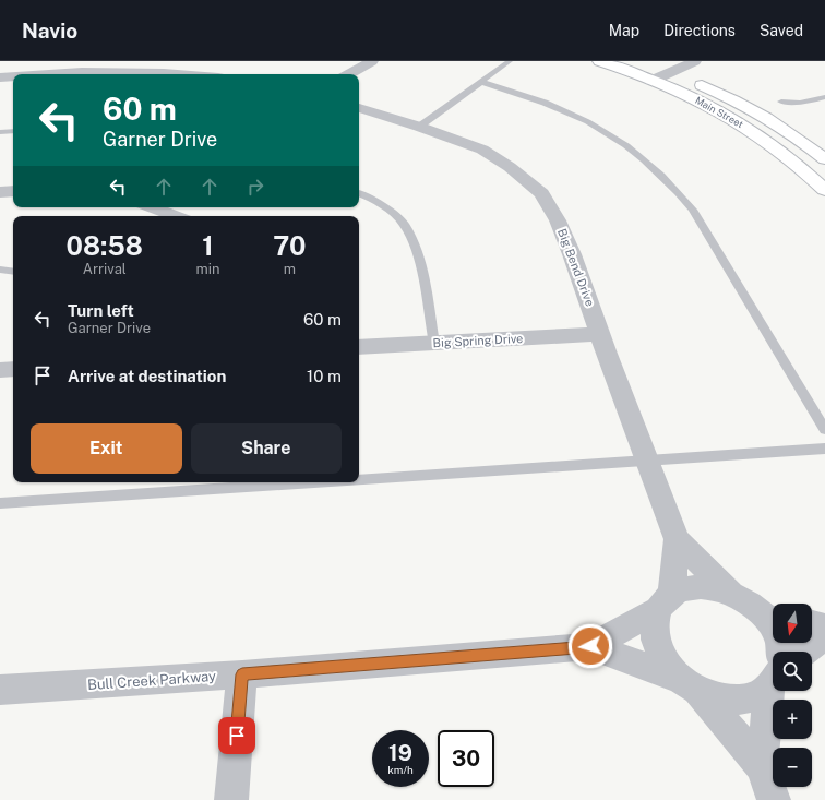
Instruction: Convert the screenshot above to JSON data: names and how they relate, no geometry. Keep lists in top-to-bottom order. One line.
{"streets":{"street":["Main Street","Big Bend Drive","Big Spring Drive","Bull Creek Parkway"]},"crossings":[["Big Bend Drive","Big Spring Drive"],["Big Bend Drive","Bull Creek Parkway"]],"north":"bottom","page":{"header":"Navio","nav":["Map","Directions","Saved"],"turn":["60 m","Garner Drive"],"eta":["08:58","Arrival","1","min","70","m"],"list":[{"name":"Turn left","note":"Garner Drive","value":"60 m"},{"name":"Arrive at destination","value":"10 m"}],"buttons":["Exit","Share"],"map_buttons":["+","−"],"speed":"19 km/h","limit":"30"}}
